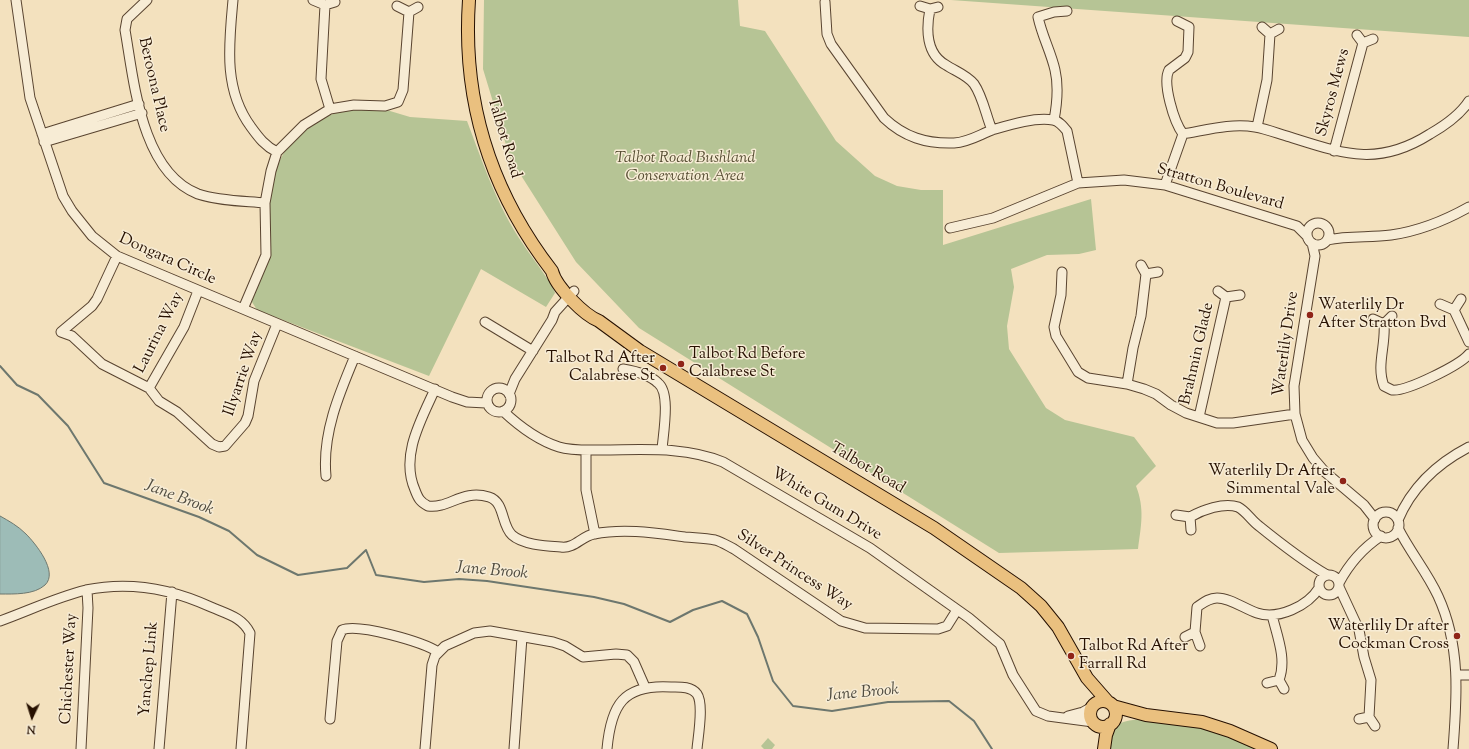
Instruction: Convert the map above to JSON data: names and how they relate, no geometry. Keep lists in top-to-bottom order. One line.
{"streets":{"main road":["Talbot Road"],"street":["Beroona Place","Skyros Mews","Stratton Boulevard","Dongara Circle","Laurina Way","Waterlily Drive","Brahmin Glade","Illyarrie Way","White Gum Drive","Silver Princess Way","Chichester Way","Yanchep Link"]},"crossings":[["Talbot Road","White Gum Drive"],["Stratton Boulevard","Waterlily Drive"],["Dongara Circle","Laurina Way"],["Dongara Circle","Illyarrie Way"],["Dongara Circle","White Gum Drive"],["Dongara Circle","Silver Princess Way"],["Laurina Way","Illyarrie Way"],["White Gum Drive","Silver Princess Way"]],"water":["Jane Brook"],"parks":["Talbot Road Bushland Conservation Area"],"places":["Waterlily Dr After Stratton Bvd","Talbot Rd Before Calabrese St","Talbot Rd After Calabrese St","Waterlily Dr After Simmental Vale","Waterlily Dr after Cockman Cross","Talbot Rd After Farrall Rd"],"north":"bottom"}
